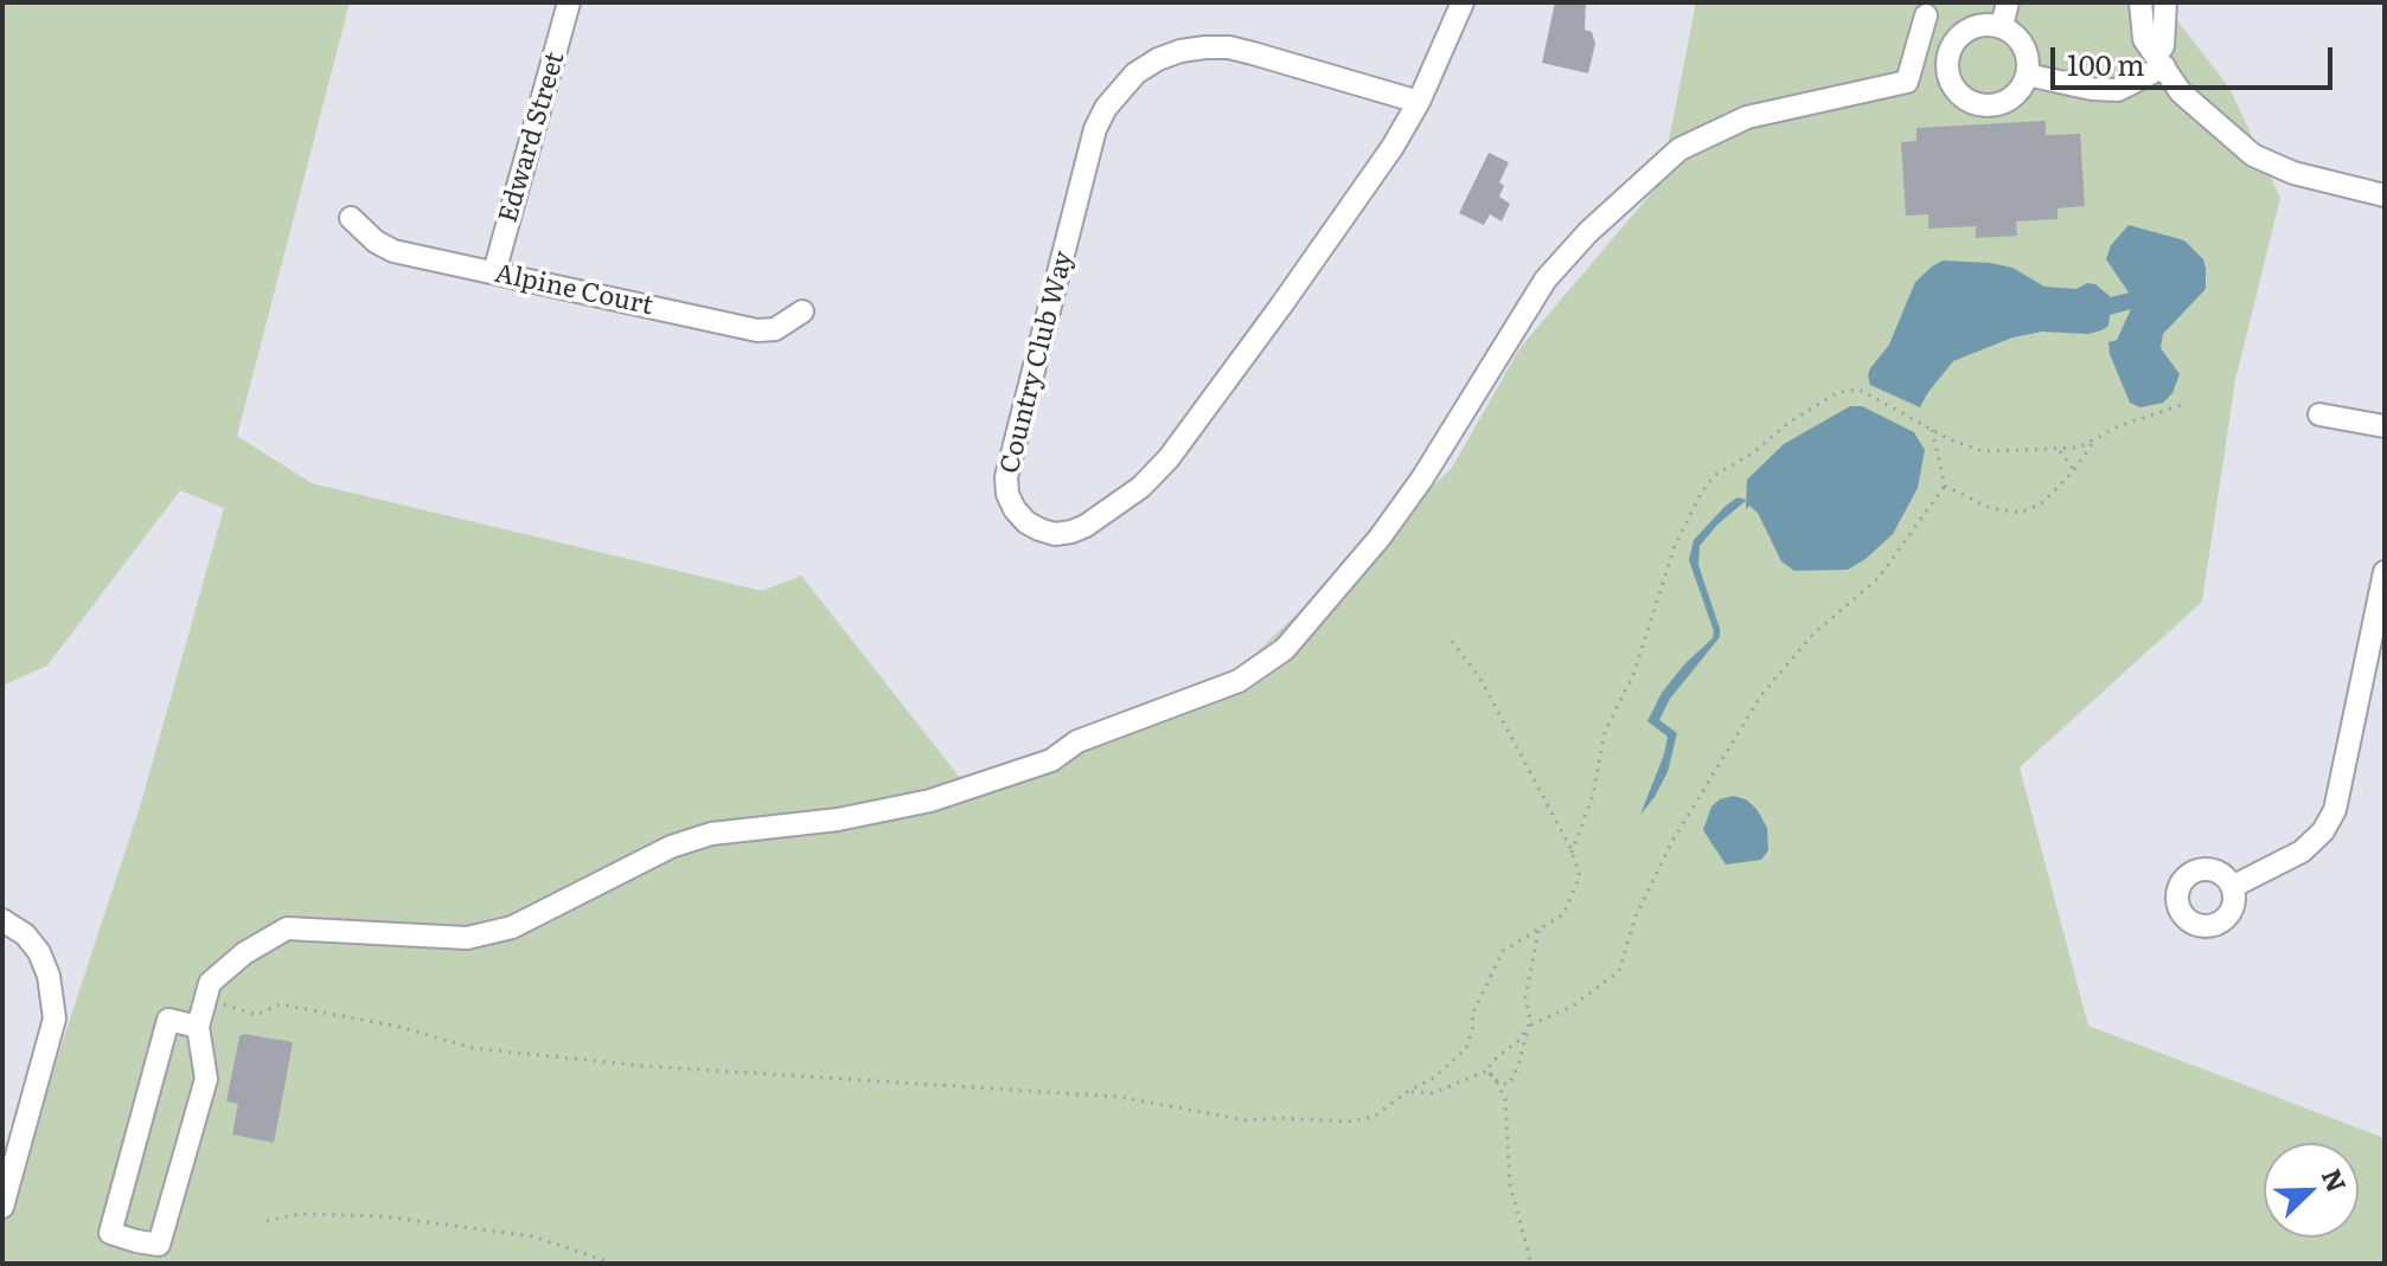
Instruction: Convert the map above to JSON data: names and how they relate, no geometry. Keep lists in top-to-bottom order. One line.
{"streets":{"street":["Edward Street","Alpine Court","Country Club Way"]},"crossings":[["Edward Street","Alpine Court"]],"scale_bar":"100 m","north":"top right"}
